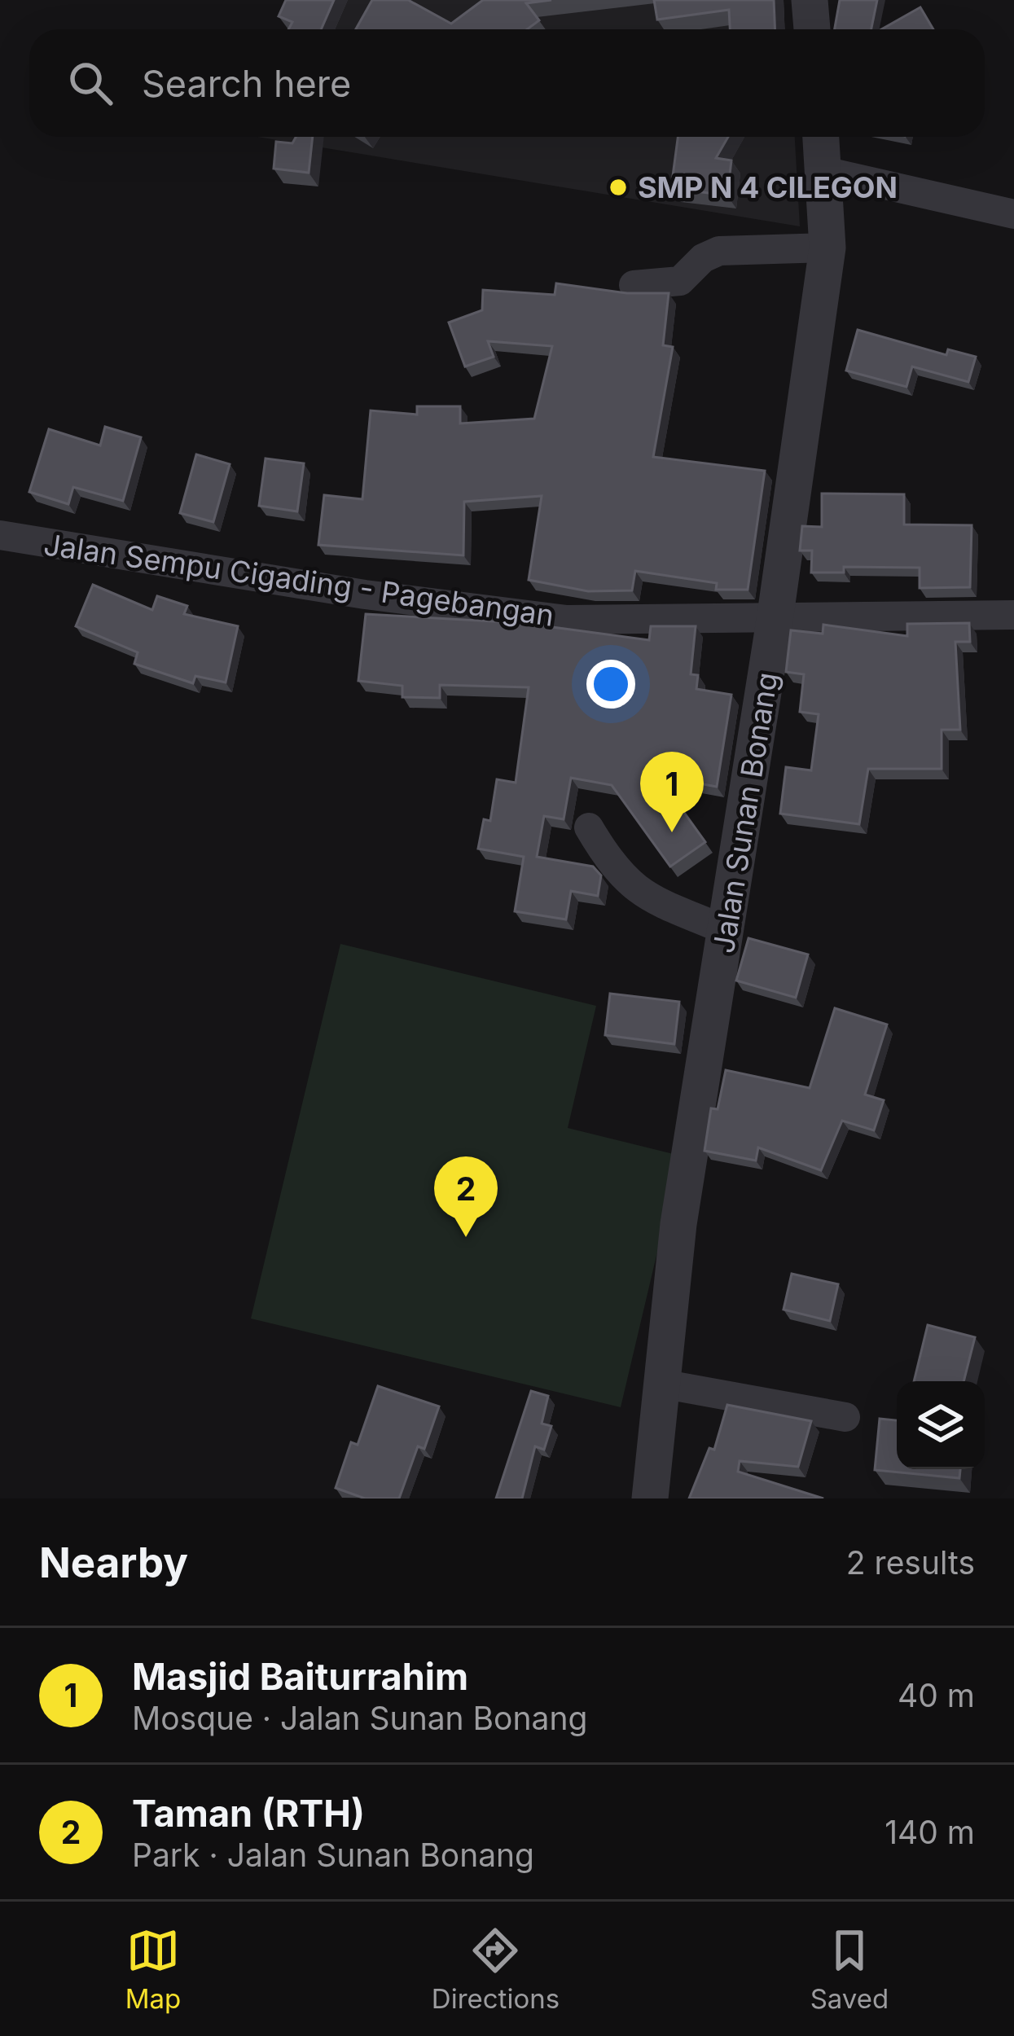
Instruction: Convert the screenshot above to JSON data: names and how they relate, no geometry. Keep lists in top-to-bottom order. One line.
{"streets":{"street":["Jalan Sempu Cigading - Pagebangan","Jalan Sunan Bonang"]},"crossings":[["Jalan Sempu Cigading - Pagebangan","Jalan Sunan Bonang"]],"places":["SMP N 4 CILEGON"],"page":{"search":"Search here","pins":["1","2"],"heading":["Nearby","2 results"],"list":[{"mark":"1","name":"Masjid Baiturrahim","note":"Mosque · Jalan Sunan Bonang","value":"40 m"},{"mark":"2","name":"Taman (RTH)","note":"Park · Jalan Sunan Bonang","value":"140 m"}],"nav":["Map","Directions","Saved"]}}
